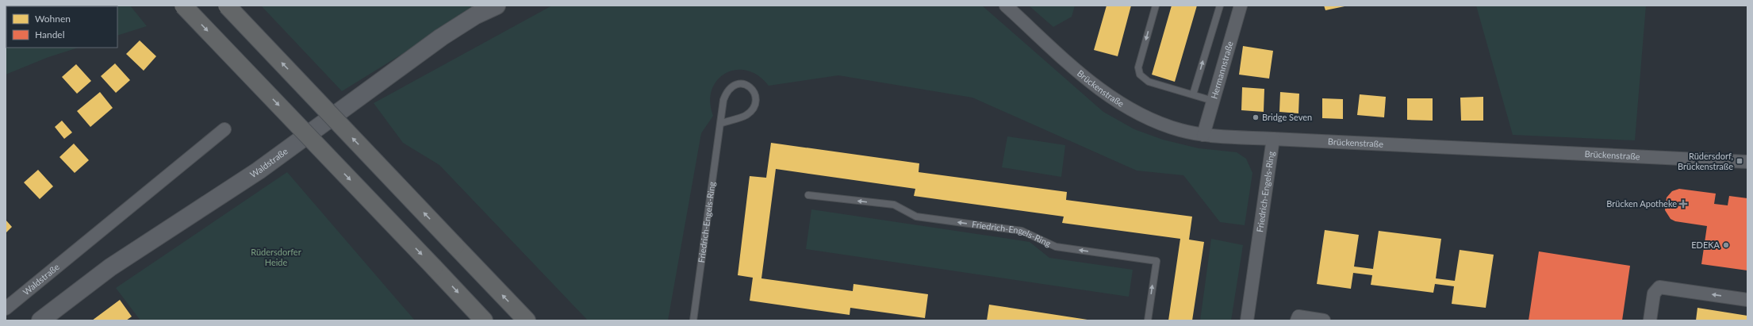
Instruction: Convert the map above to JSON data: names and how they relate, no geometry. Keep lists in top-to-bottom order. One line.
{"streets":{"street":["Hermannstraße","Brückenstraße","Waldstraße","Friedrich-Engels-Ring"]},"crossings":[["Hermannstraße","Brückenstraße"],["Brückenstraße","Friedrich-Engels-Ring"]],"one_way":["Friedrich-Engels-Ring"],"parks":["Rüdersdorfer Heide"],"places":{"other":["Bridge Seven","EDEKA"],"transit":["Rüdersdorf, Brückenstraße"],"health":["Brücken Apotheke"]},"legend":["Wohnen","Handel"]}
